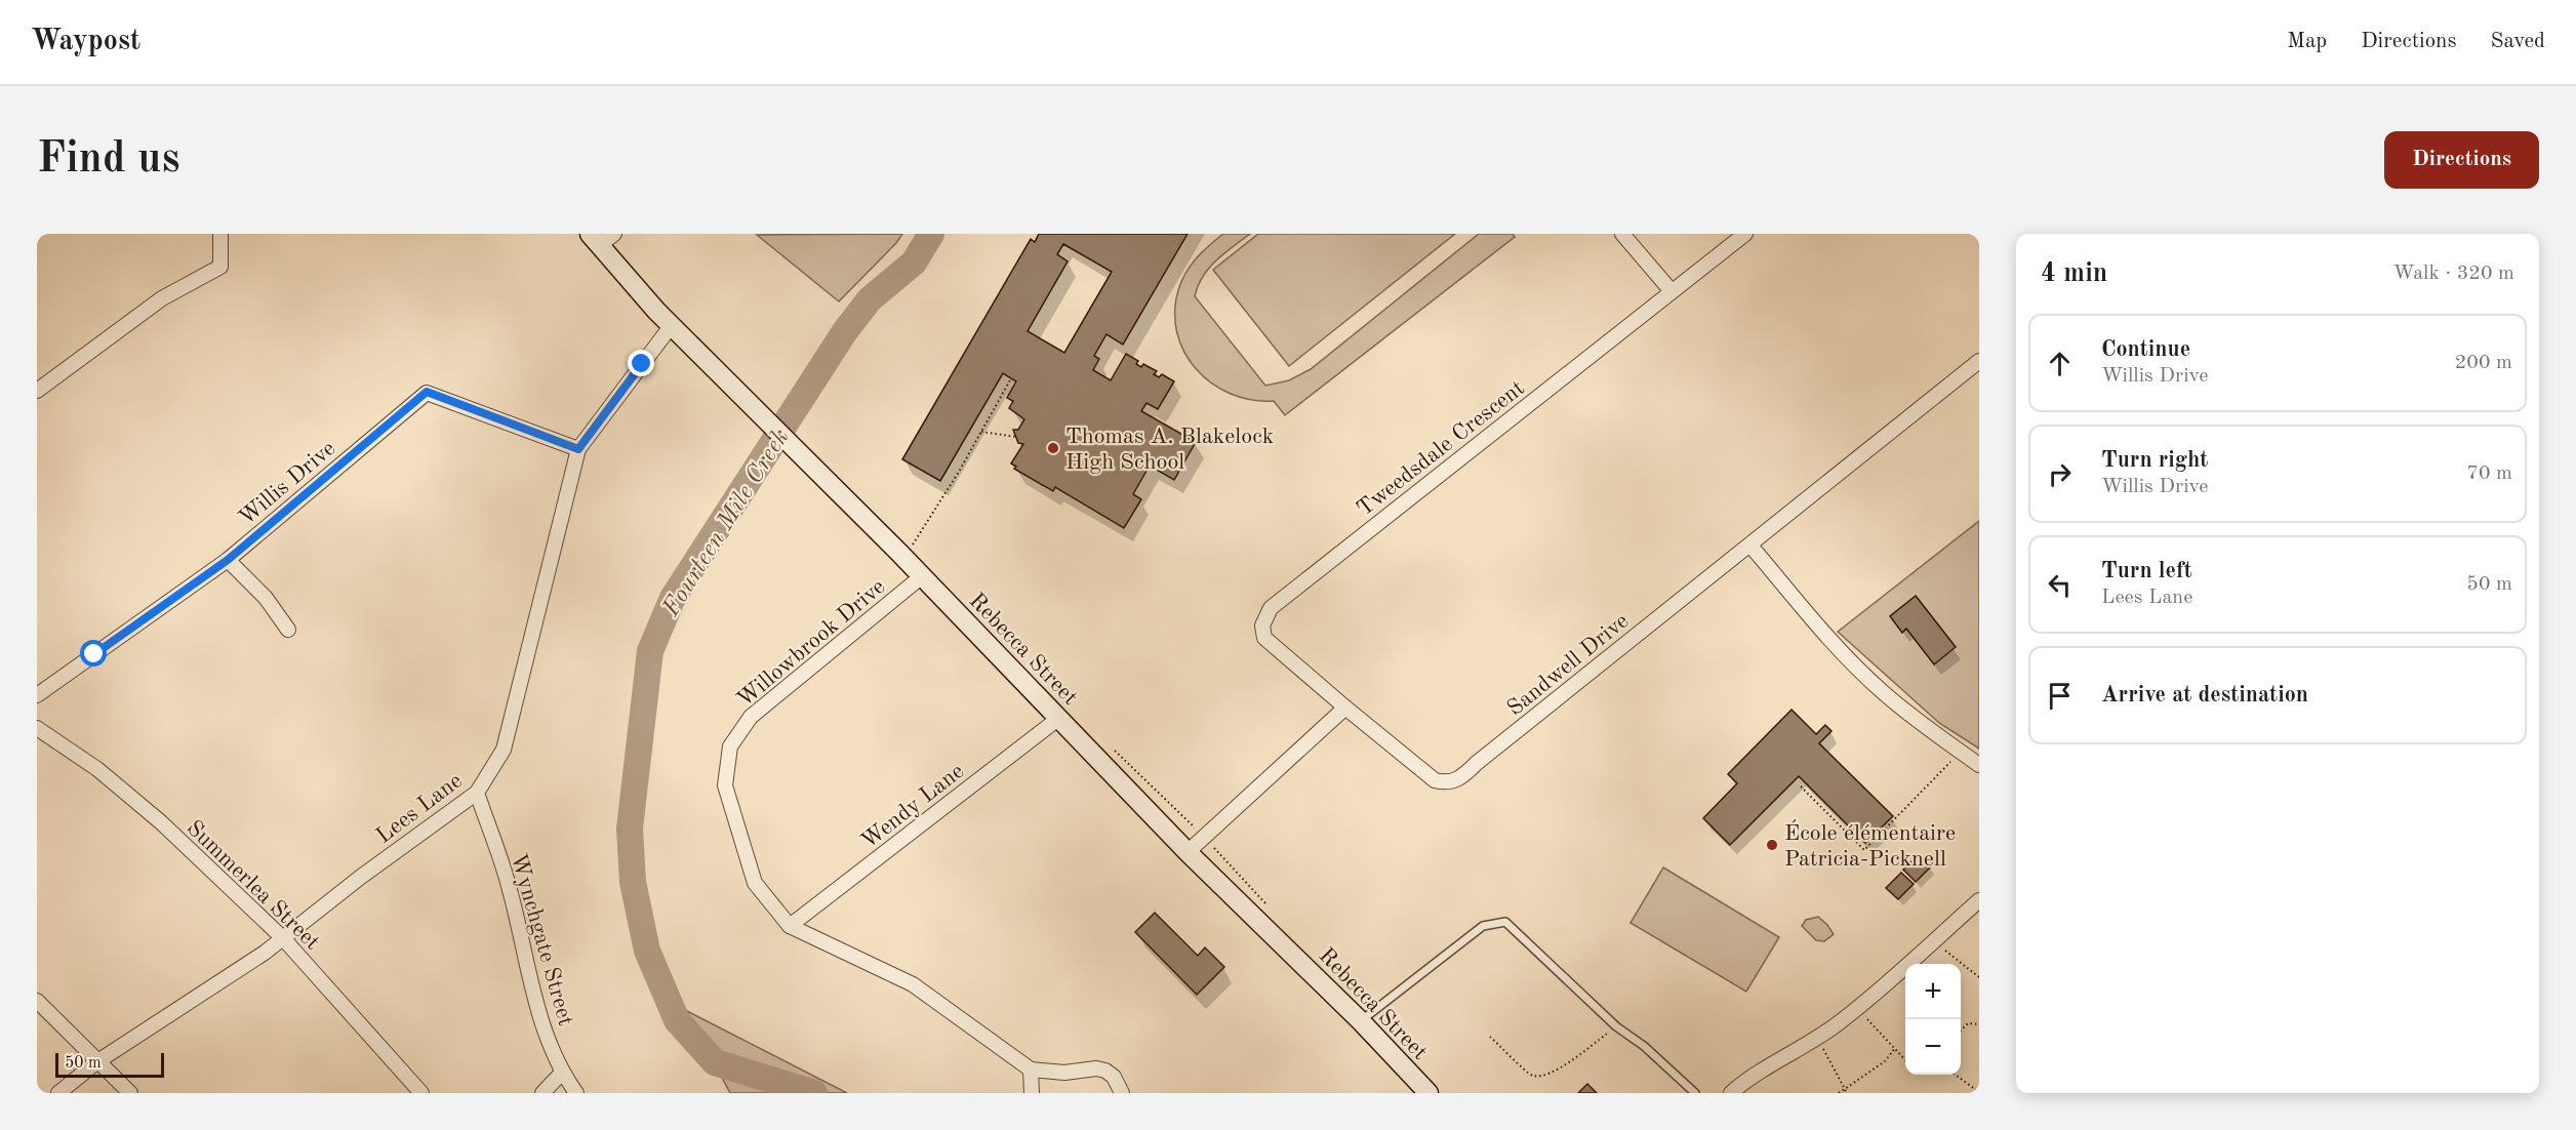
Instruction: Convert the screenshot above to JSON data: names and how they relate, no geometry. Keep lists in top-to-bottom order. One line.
{"streets":{"main road":["Rebecca Street"],"street":["Tweedsdale Crescent","Willis Drive","Willowbrook Drive","Sandwell Drive","Wendy Lane","Lees Lane","Summerlea Street","Wynchgate Street"]},"crossings":[["Tweedsdale Crescent","Sandwell Drive"],["Willis Drive","Lees Lane"],["Willowbrook Drive","Rebecca Street"],["Willowbrook Drive","Wendy Lane"],["Rebecca Street","Wendy Lane"],["Rebecca Street","Lees Lane"],["Lees Lane","Summerlea Street"],["Lees Lane","Wynchgate Street"]],"water":["Fourteen Mile Creek"],"places":["Thomas A. Blakelock High School","École élémentaire Patricia-Picknell"],"scale_bar":"50 m","page":{"header":"Waypost","nav":["Map","Directions","Saved"],"buttons":"Directions","title":"Find us","heading":["4 min","Walk · 320 m"],"list":[["Continue","Willis Drive","200 m"],["Turn right","Willis Drive","70 m"],["Turn left","Lees Lane","50 m"],"Arrive at destination"],"map_buttons":["+","−"],"scale":"50 m"}}
